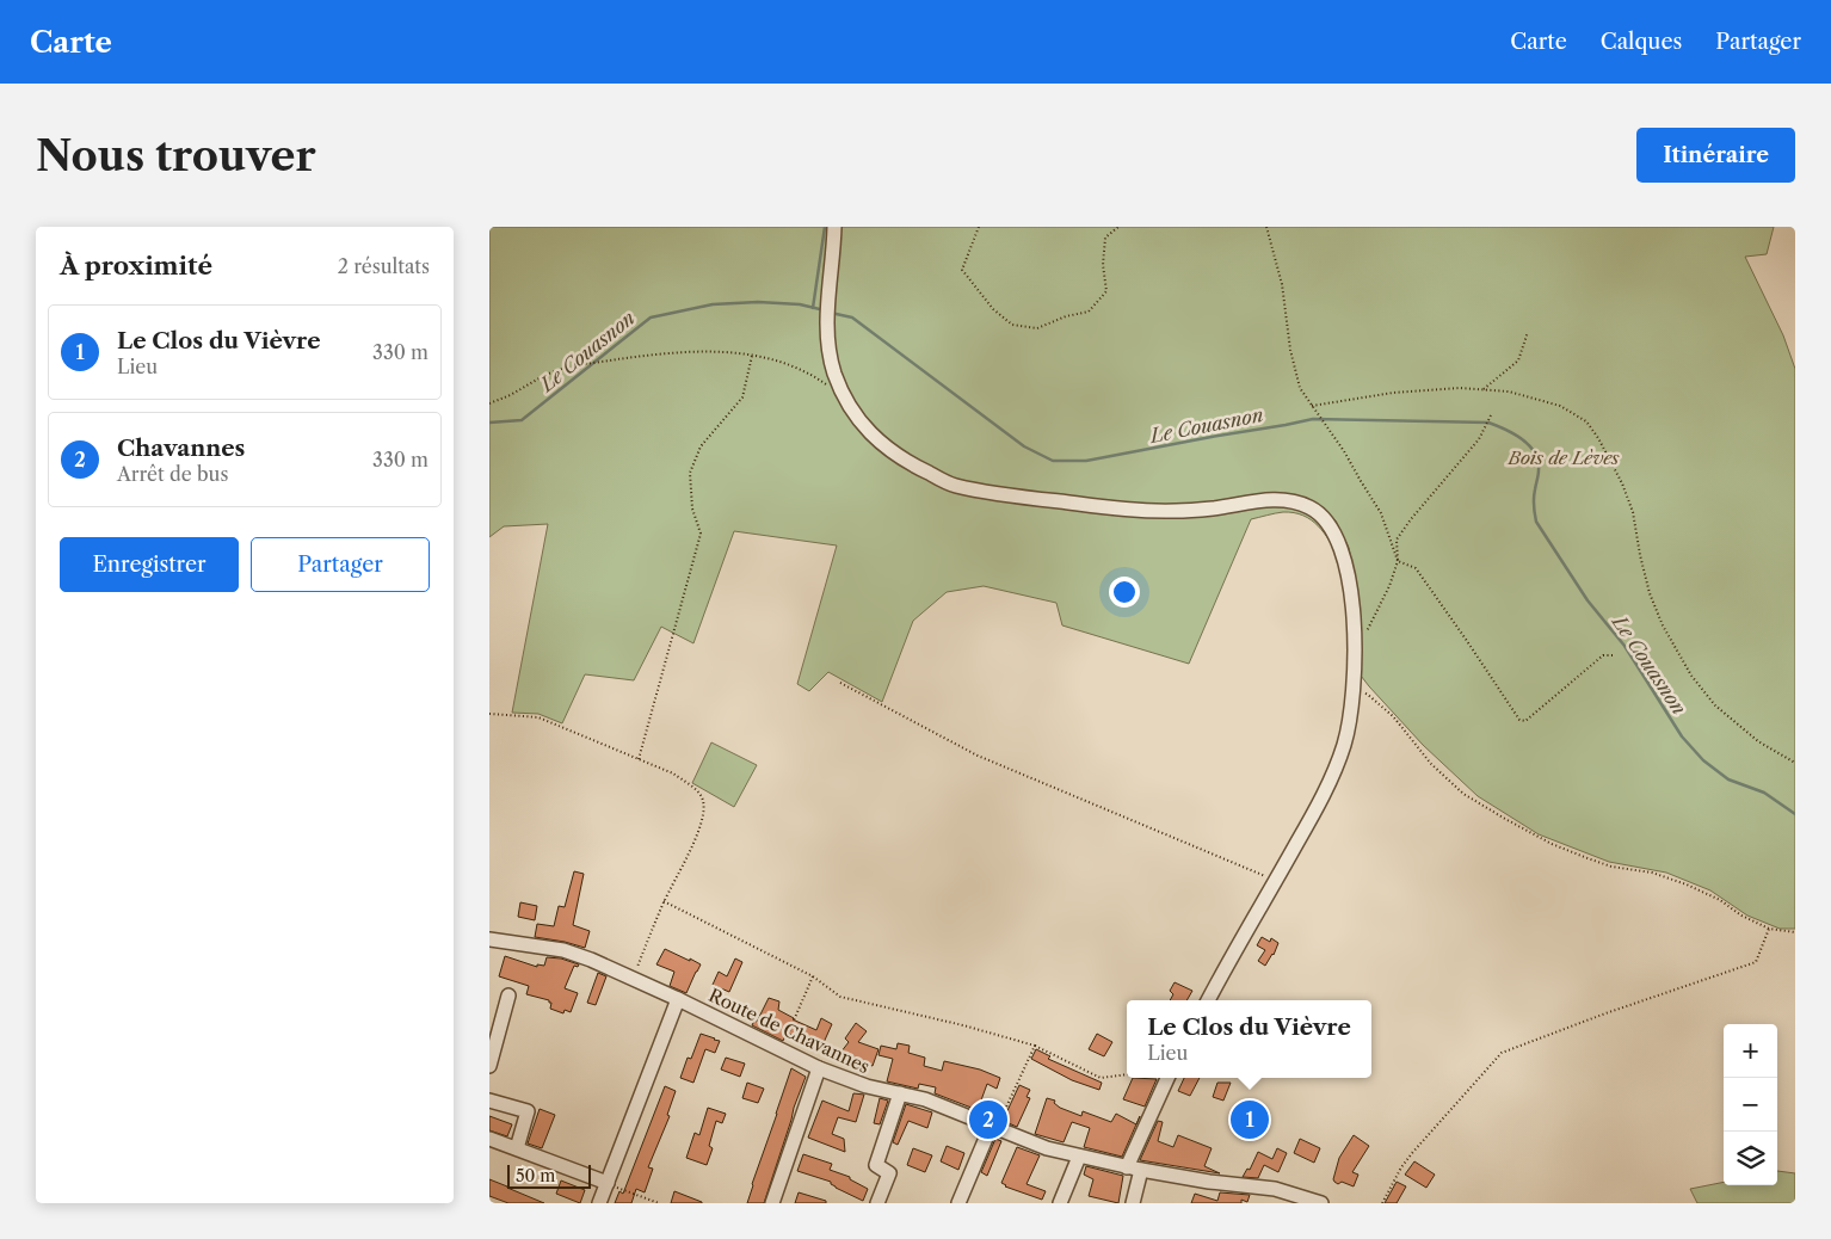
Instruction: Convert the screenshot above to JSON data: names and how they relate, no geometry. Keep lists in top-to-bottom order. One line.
{"streets":{"street":["Route de Chavannes"]},"water":["Le Couasnon"],"parks":["Bois de Lèves"],"scale_bar":"50 m","page":{"header":"Carte","nav":["Carte","Calques","Partager"],"buttons":["Itinéraire",["Enregistrer","Partager"]],"title":"Nous trouver","heading":["À proximité","2 résultats"],"list":[{"mark":"1","name":"Le Clos du Vièvre","note":"Lieu","value":"330 m"},{"mark":"2","name":"Chavannes","note":"Arrêt de bus","value":"330 m"}],"popup":["Le Clos du Vièvre","Lieu"],"map_buttons":["+","−"],"pins":["1","2"],"scale":"50 m"}}
